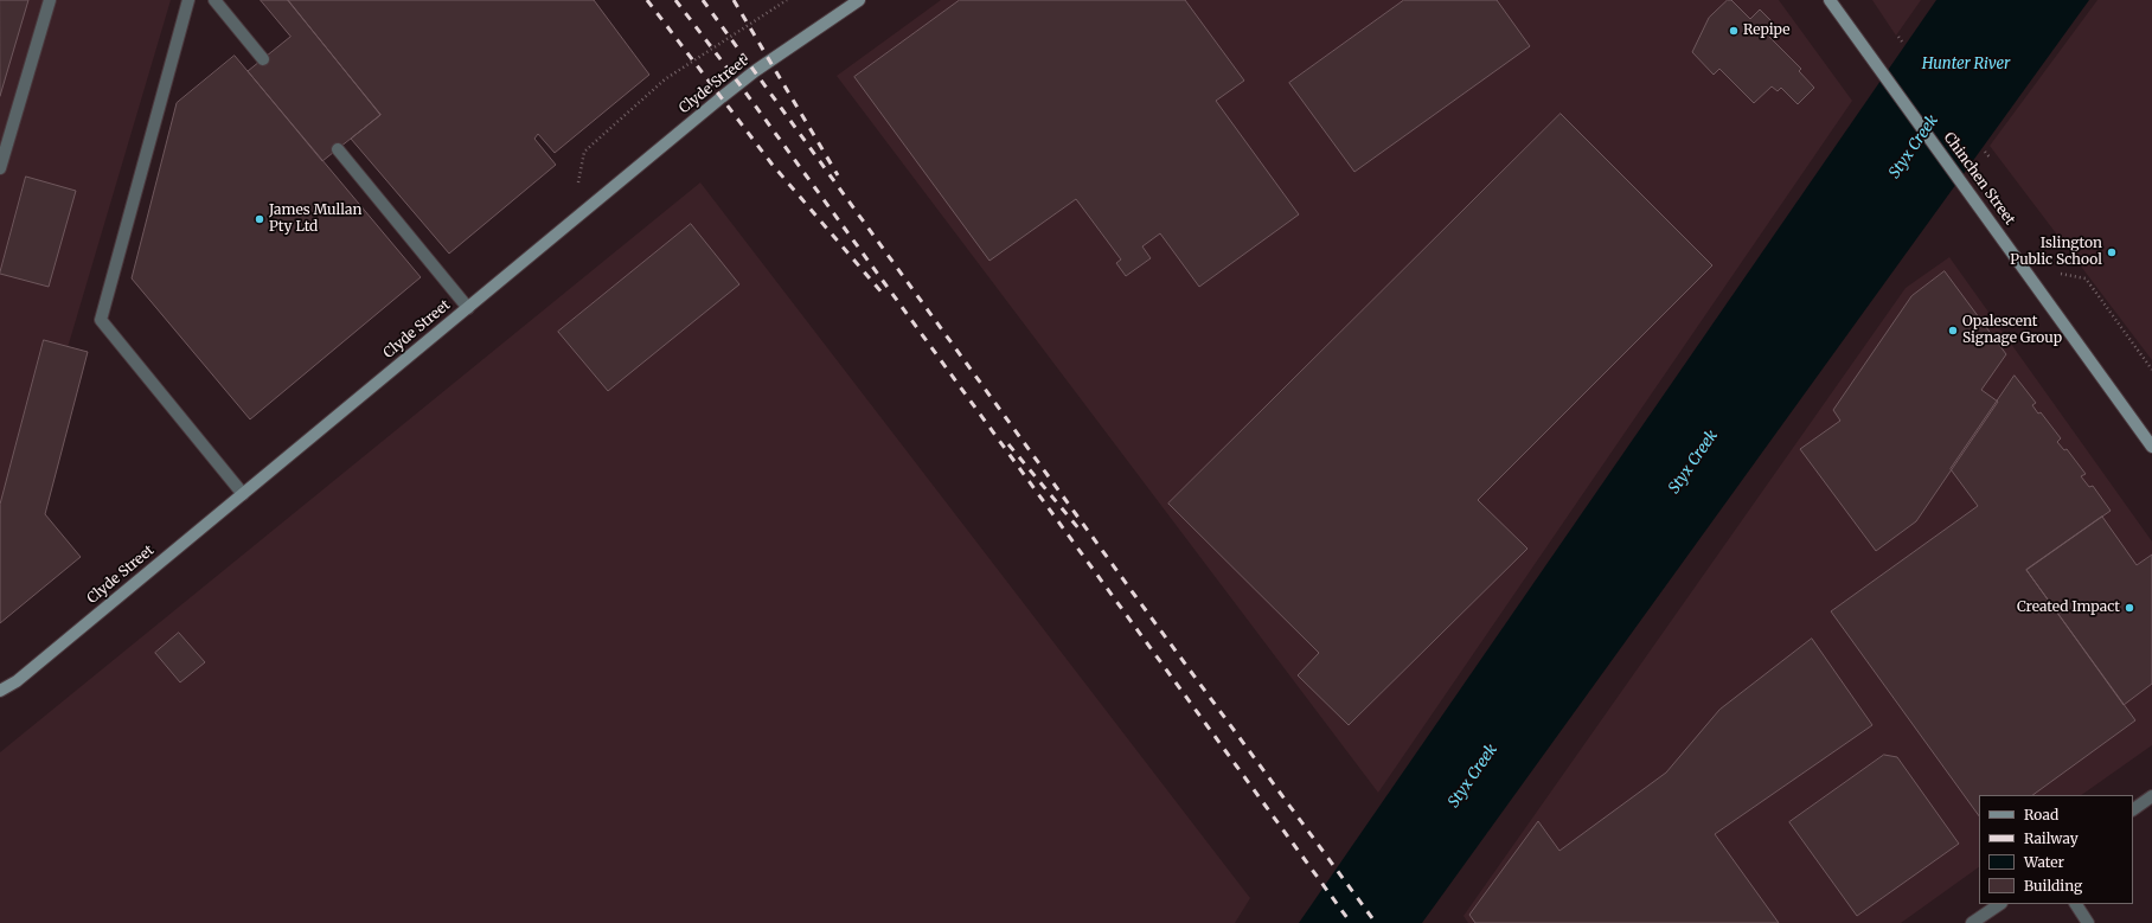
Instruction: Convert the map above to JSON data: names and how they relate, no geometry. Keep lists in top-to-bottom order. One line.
{"streets":{"street":["Clyde Street","Chinchen Street"]},"water":["Hunter River","Styx Creek"],"places":["Repipe","James Mullan Pty Ltd","Islington Public School","Opalescent Signage Group","Created Impact"],"legend":["Road","Railway","Water","Building"]}
